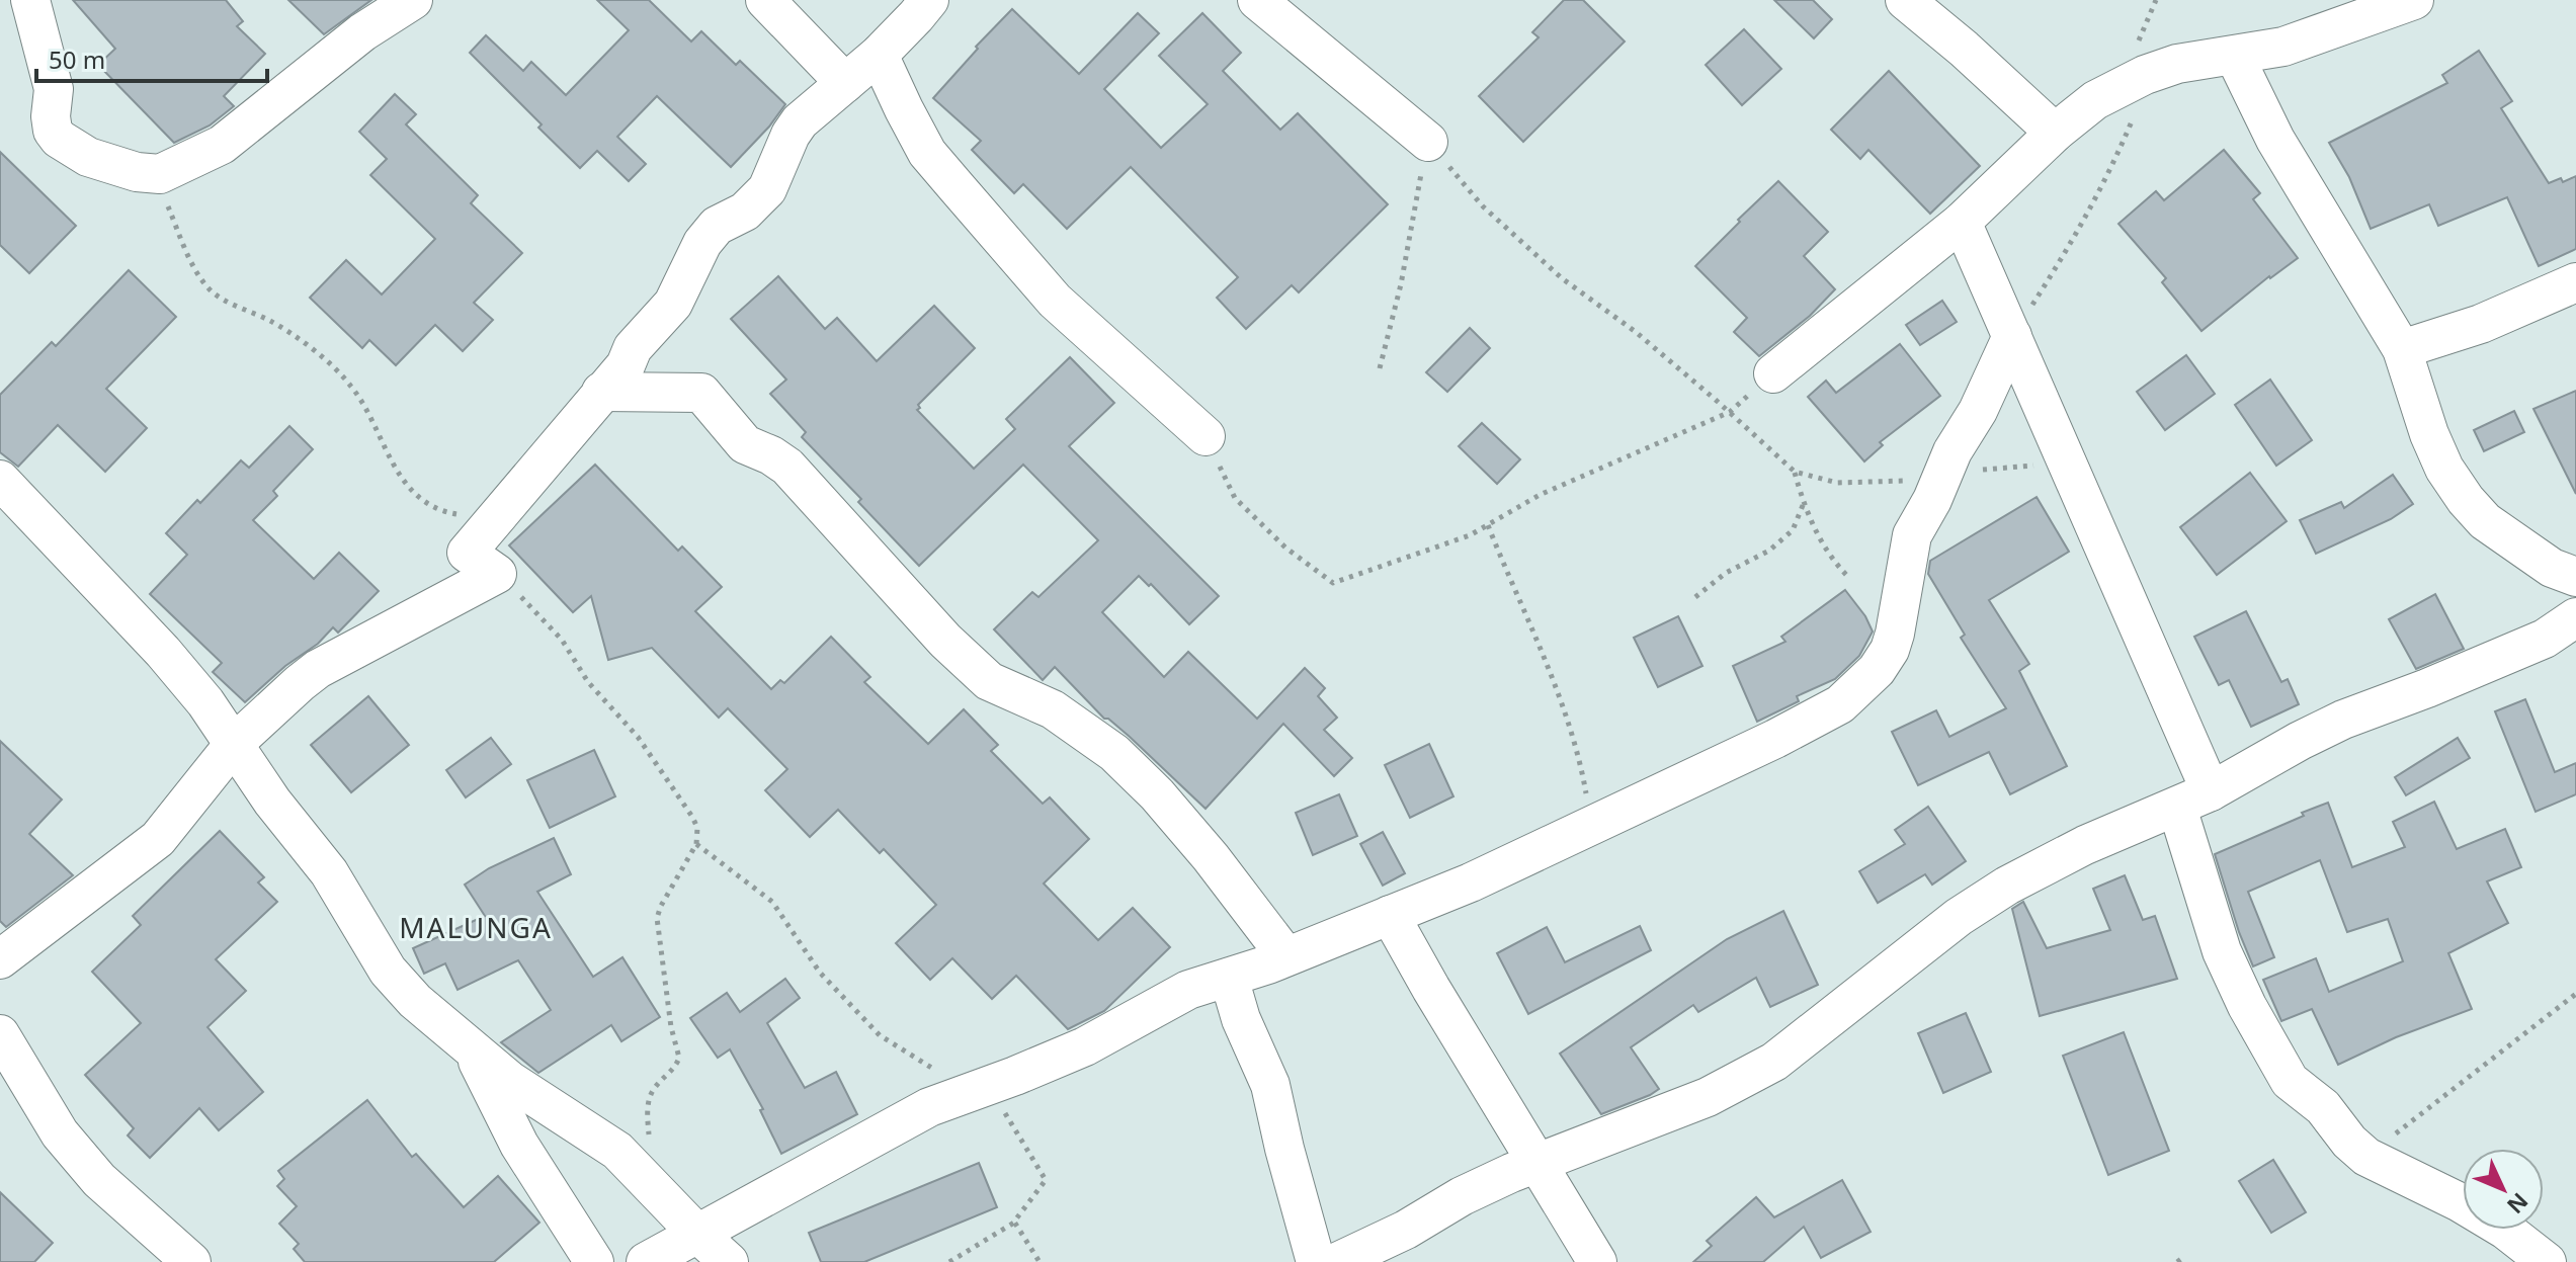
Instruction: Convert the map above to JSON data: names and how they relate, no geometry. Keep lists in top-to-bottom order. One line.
{"districts":["MALUNGA"],"scale_bar":"50 m","north":"bottom right"}
